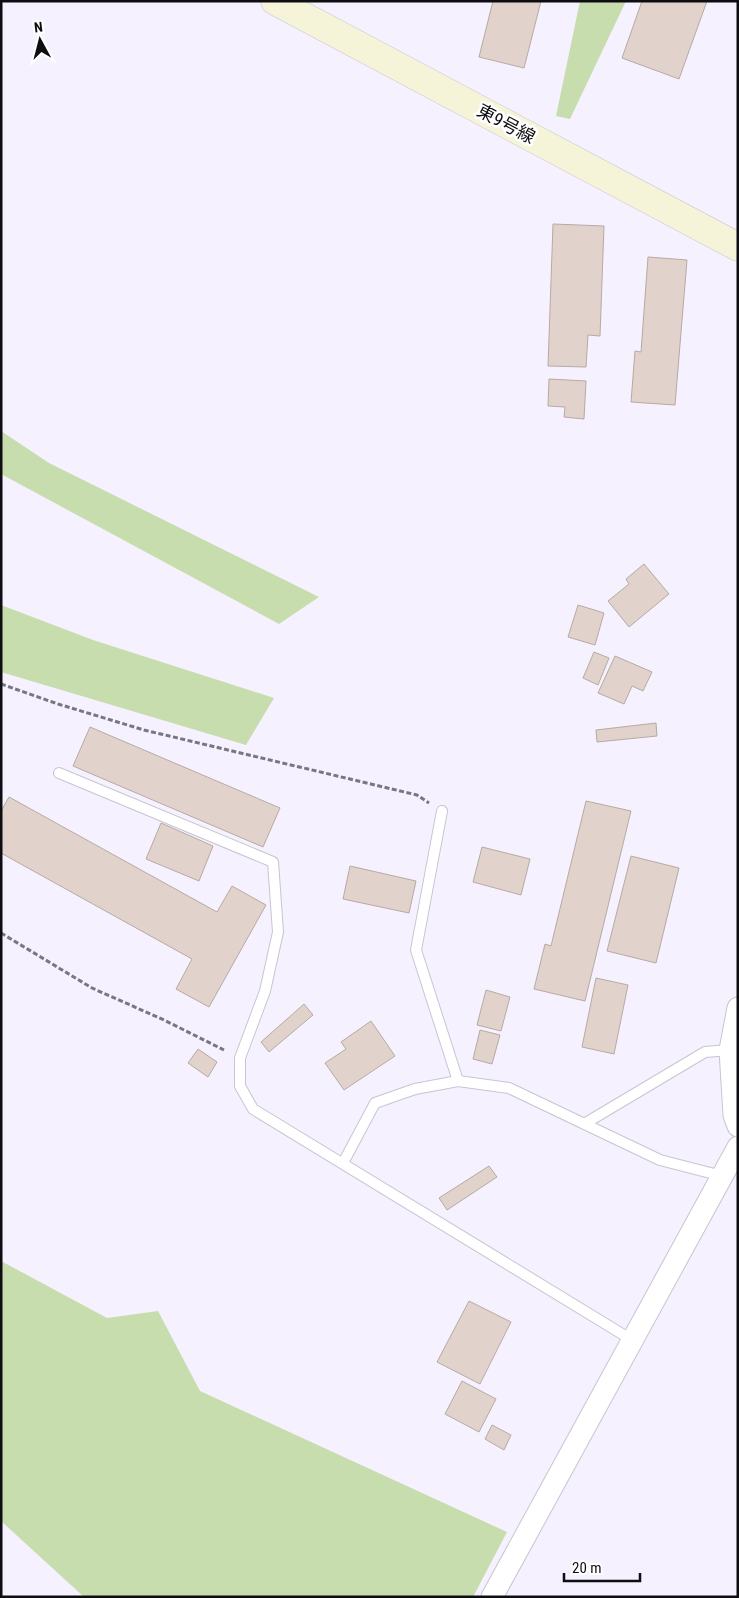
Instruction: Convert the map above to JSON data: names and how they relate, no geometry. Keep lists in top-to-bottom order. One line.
{"streets":{"street":["東9号線"]},"scale_bar":"20 m","north":"top"}
